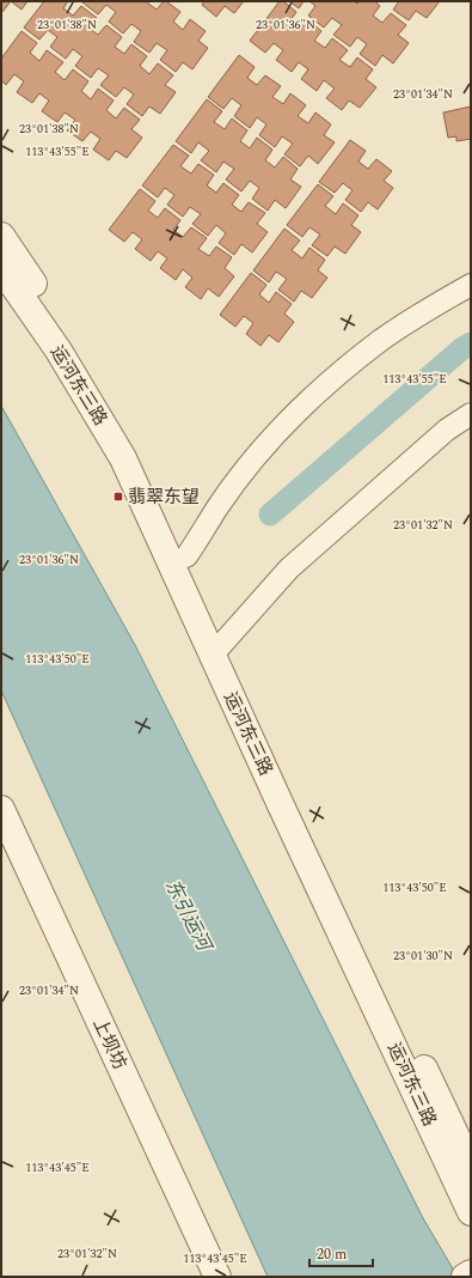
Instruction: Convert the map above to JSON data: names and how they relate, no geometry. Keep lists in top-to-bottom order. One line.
{"streets":{"street":["运河东三路","上坝坊"]},"water":["东引运河"],"places":{"transit":["翡翠东望"]},"scale_bar":"20 m","coordinates":["23°01'38\"N","23°01'36\"N","23°01'34\"N","113°43'55\"E","23°01'32\"N","113°43'50\"E","23°01'30\"N","113°43'45\"E"]}
